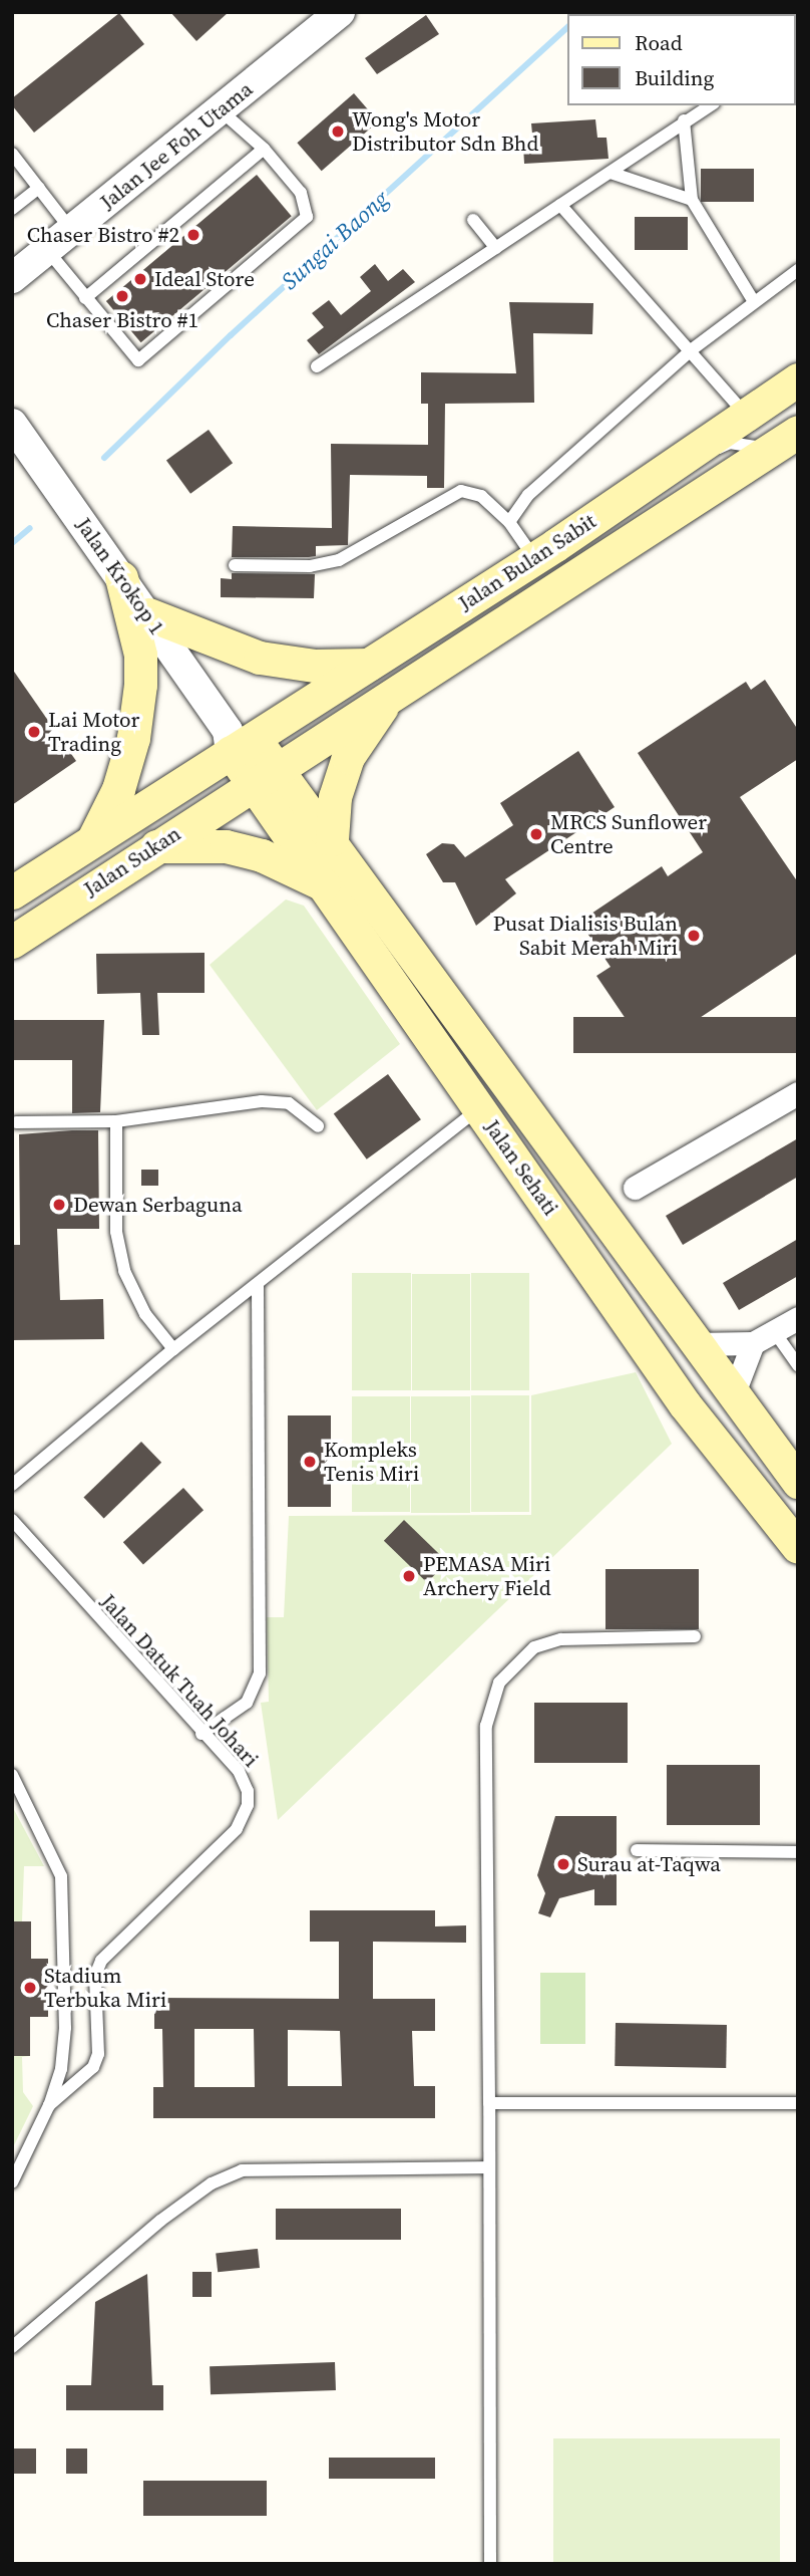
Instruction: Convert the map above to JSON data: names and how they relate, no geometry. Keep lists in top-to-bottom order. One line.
{"streets":{"main road":["Jalan Bulan Sabit","Jalan Sukan","Jalan Sehati"],"street":["Jalan Jee Foh Utama","Jalan Krokop 1"],"lane":["Jalan Datuk Tuah Johari"]},"crossings":[["Jalan Bulan Sabit","Jalan Krokop 1"],["Jalan Bulan Sabit","Jalan Sukan"],["Jalan Bulan Sabit","Jalan Sehati"],["Jalan Krokop 1","Jalan Sukan"],["Jalan Sukan","Jalan Sehati"]],"water":["Sungai Baong"],"places":["Wong's Motor Distributor Sdn Bhd","Chaser Bistro #2","Ideal Store","Chaser Bistro #1","Lai Motor Trading","MRCS Sunflower Centre","Pusat Dialisis Bulan Sabit Merah Miri","Dewan Serbaguna","Kompleks Tenis Miri","PEMASA Miri Archery Field","Surau at-Taqwa","Stadium Terbuka Miri"],"legend":["Road","Building"]}
